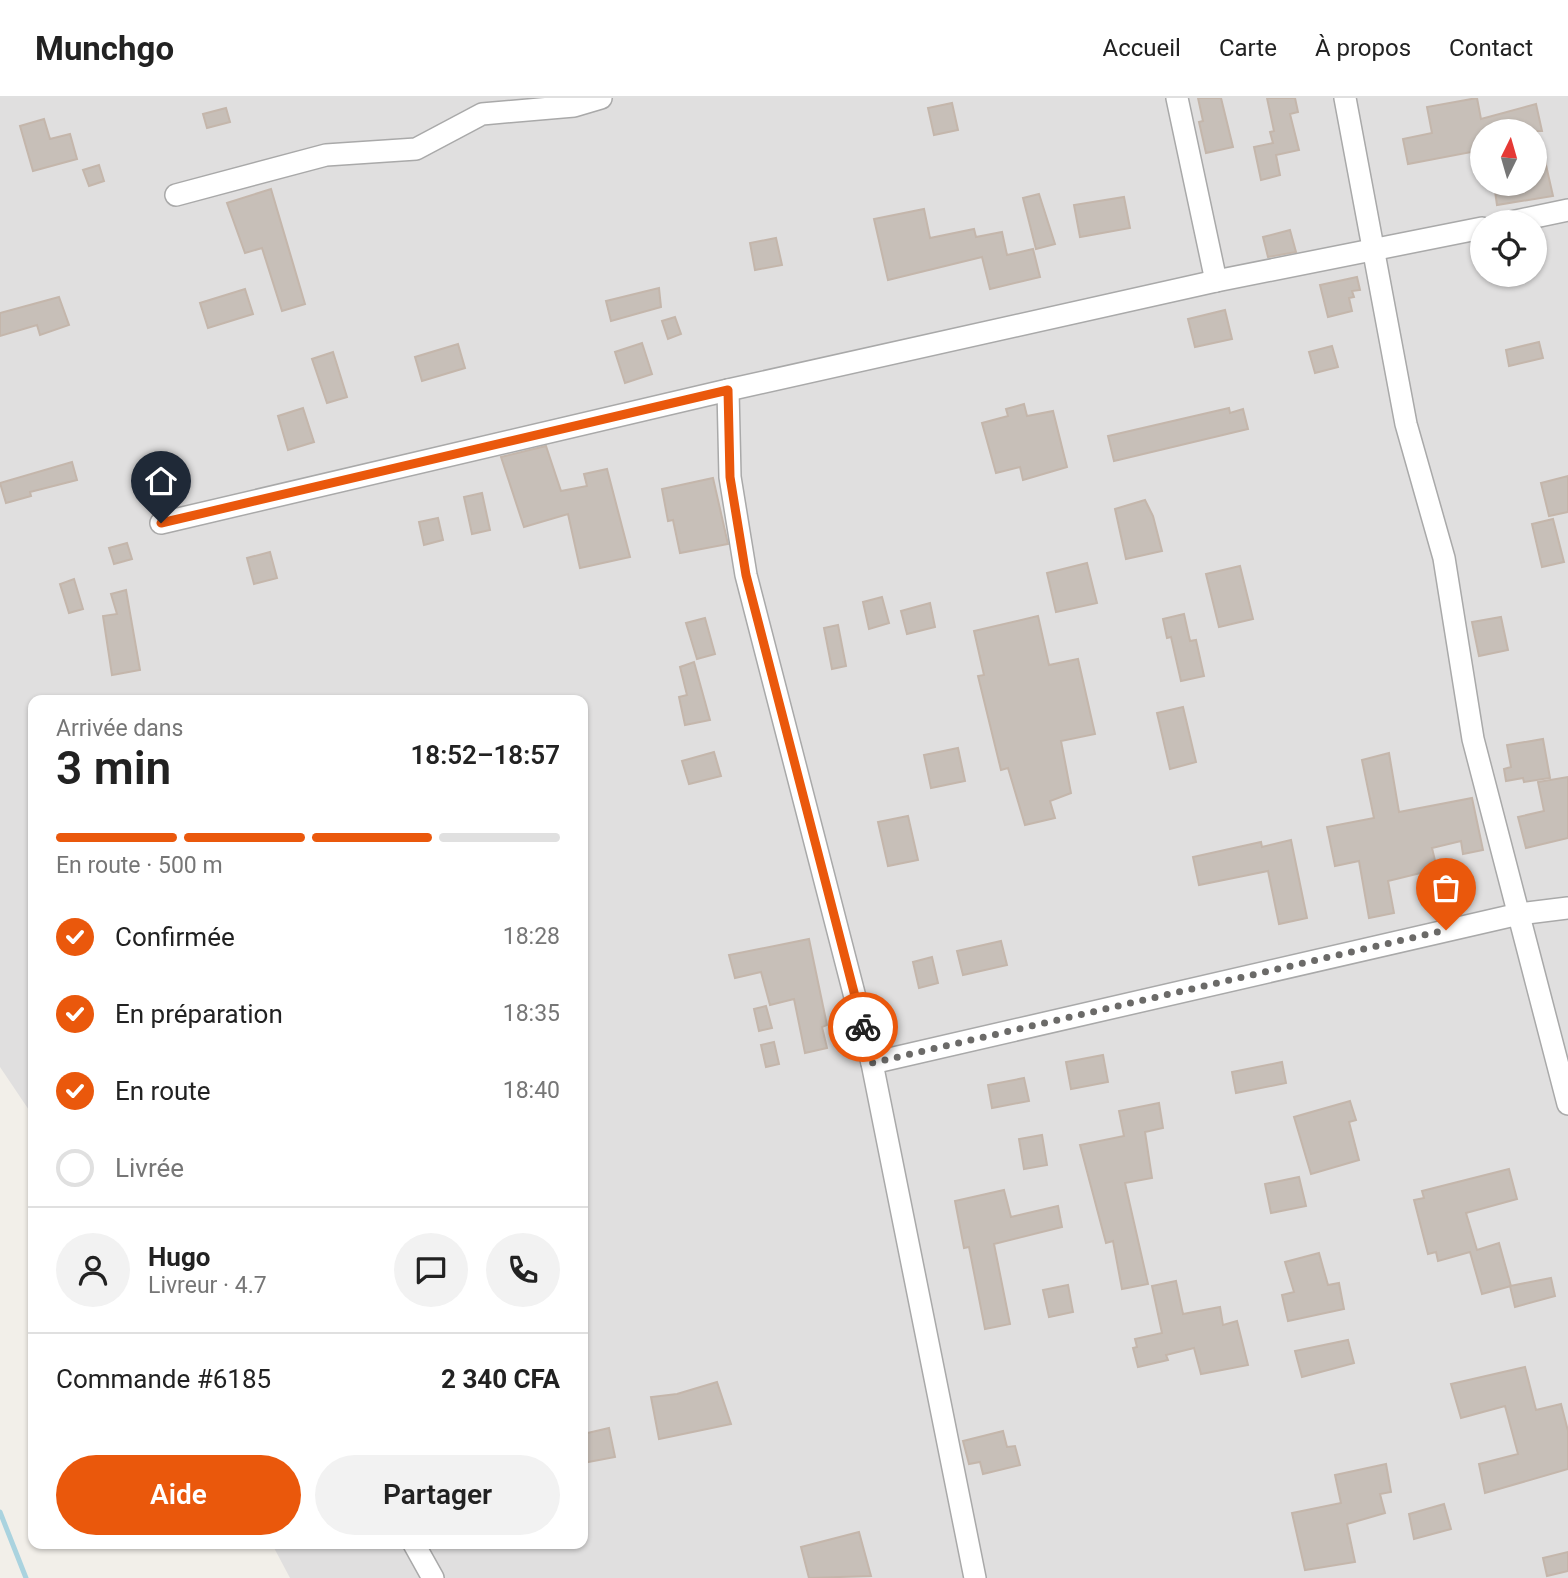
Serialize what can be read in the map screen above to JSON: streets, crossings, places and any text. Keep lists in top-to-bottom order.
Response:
{
  "north": "top",
  "page": {
    "header": "Munchgo",
    "nav": [
      "Accueil",
      "Carte",
      "À propos",
      "Contact"
    ],
    "heading": ["3 min", "Arrivée dans", "18:52–18:57"],
    "panel": [
      "Hugo",
      "Livreur · 4.7",
      "Commande #6185",
      "2 340 CFA"
    ],
    "bar": "En route · 500 m",
    "list": [
      ["Confirmée", "18:28"],
      ["En préparation", "18:35"],
      ["En route", "18:40"],
      "Livrée"
    ],
    "buttons": ["Aide", "Partager"]
  }
}
